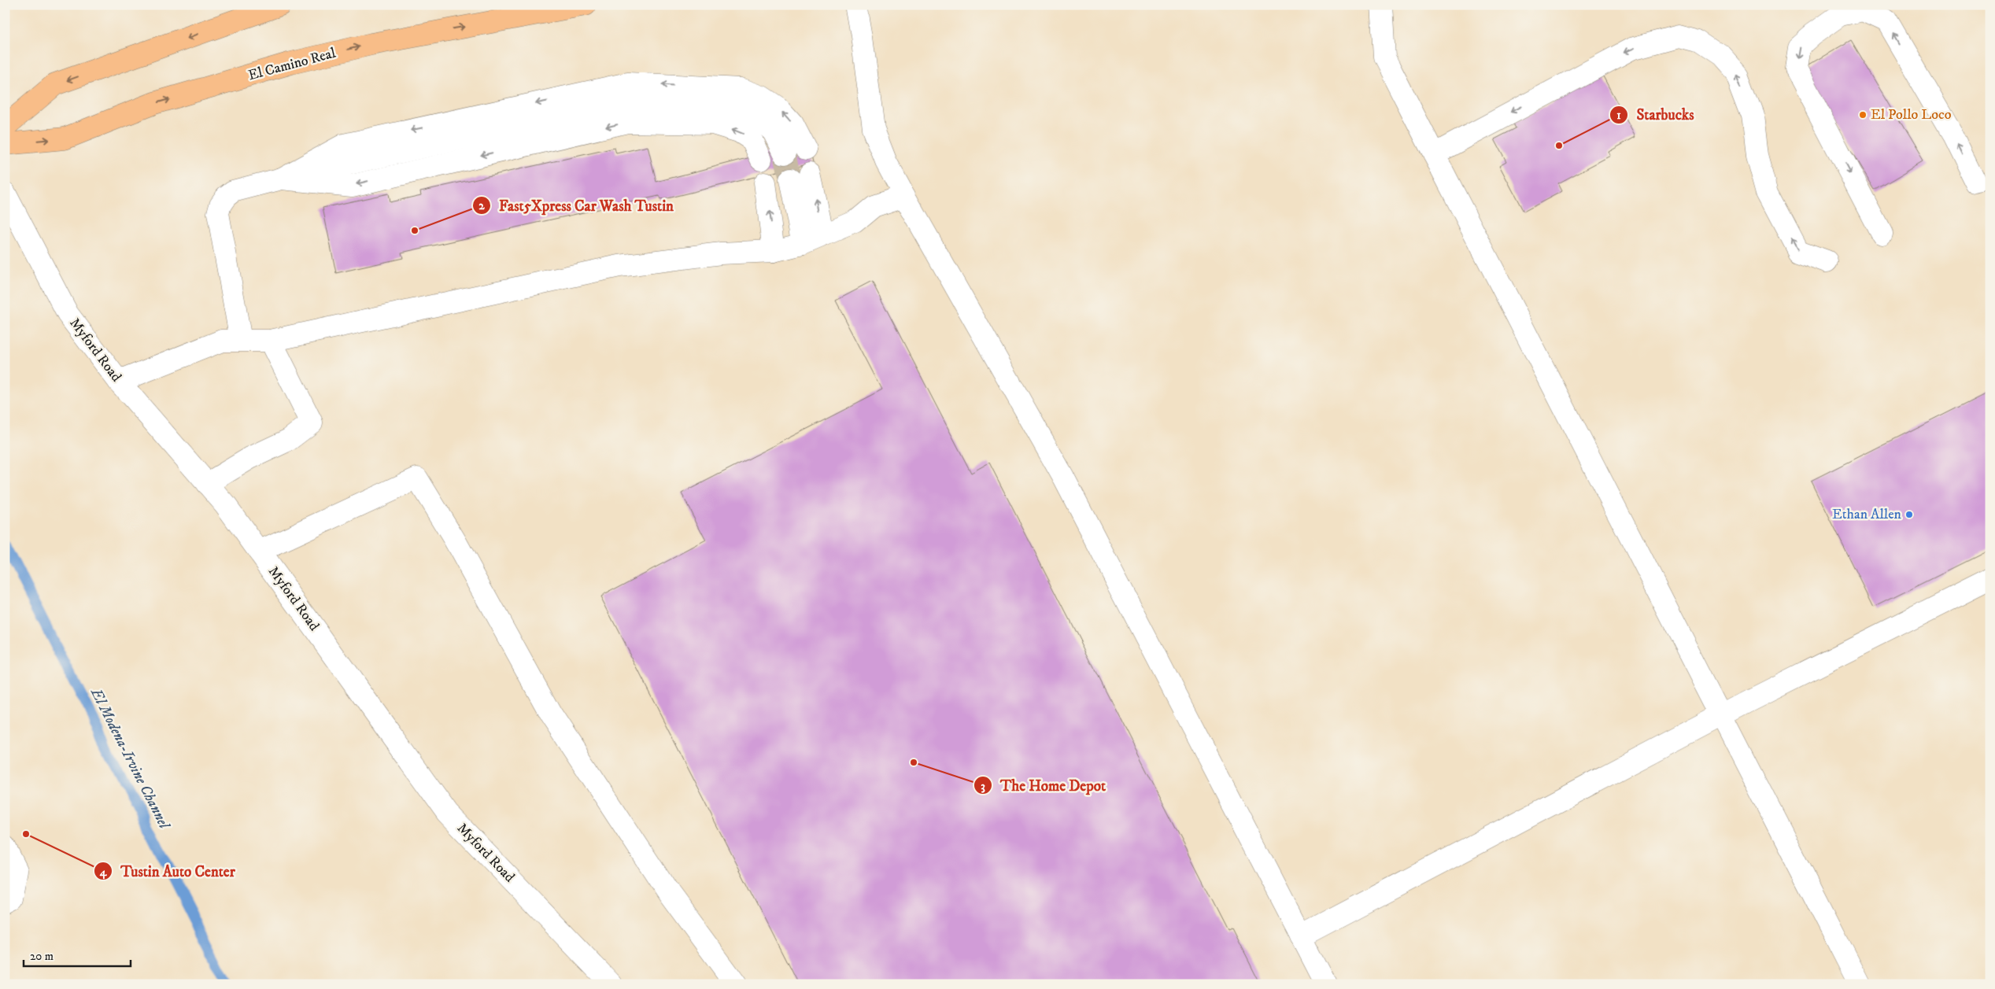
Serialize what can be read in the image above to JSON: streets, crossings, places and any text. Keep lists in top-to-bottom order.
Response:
{
  "streets": {
    "main road": ["El Camino Real"],
    "street": ["Myford Road"]
  },
  "water": ["El Modena-Irvine Channel"],
  "places": [
    "El Pollo Loco",
    "Starbucks",
    "Fast5Xpress Car Wash Tustin",
    "Ethan Allen",
    "The Home Depot",
    "Tustin Auto Center"
  ],
  "scale_bar": "20 m"
}
